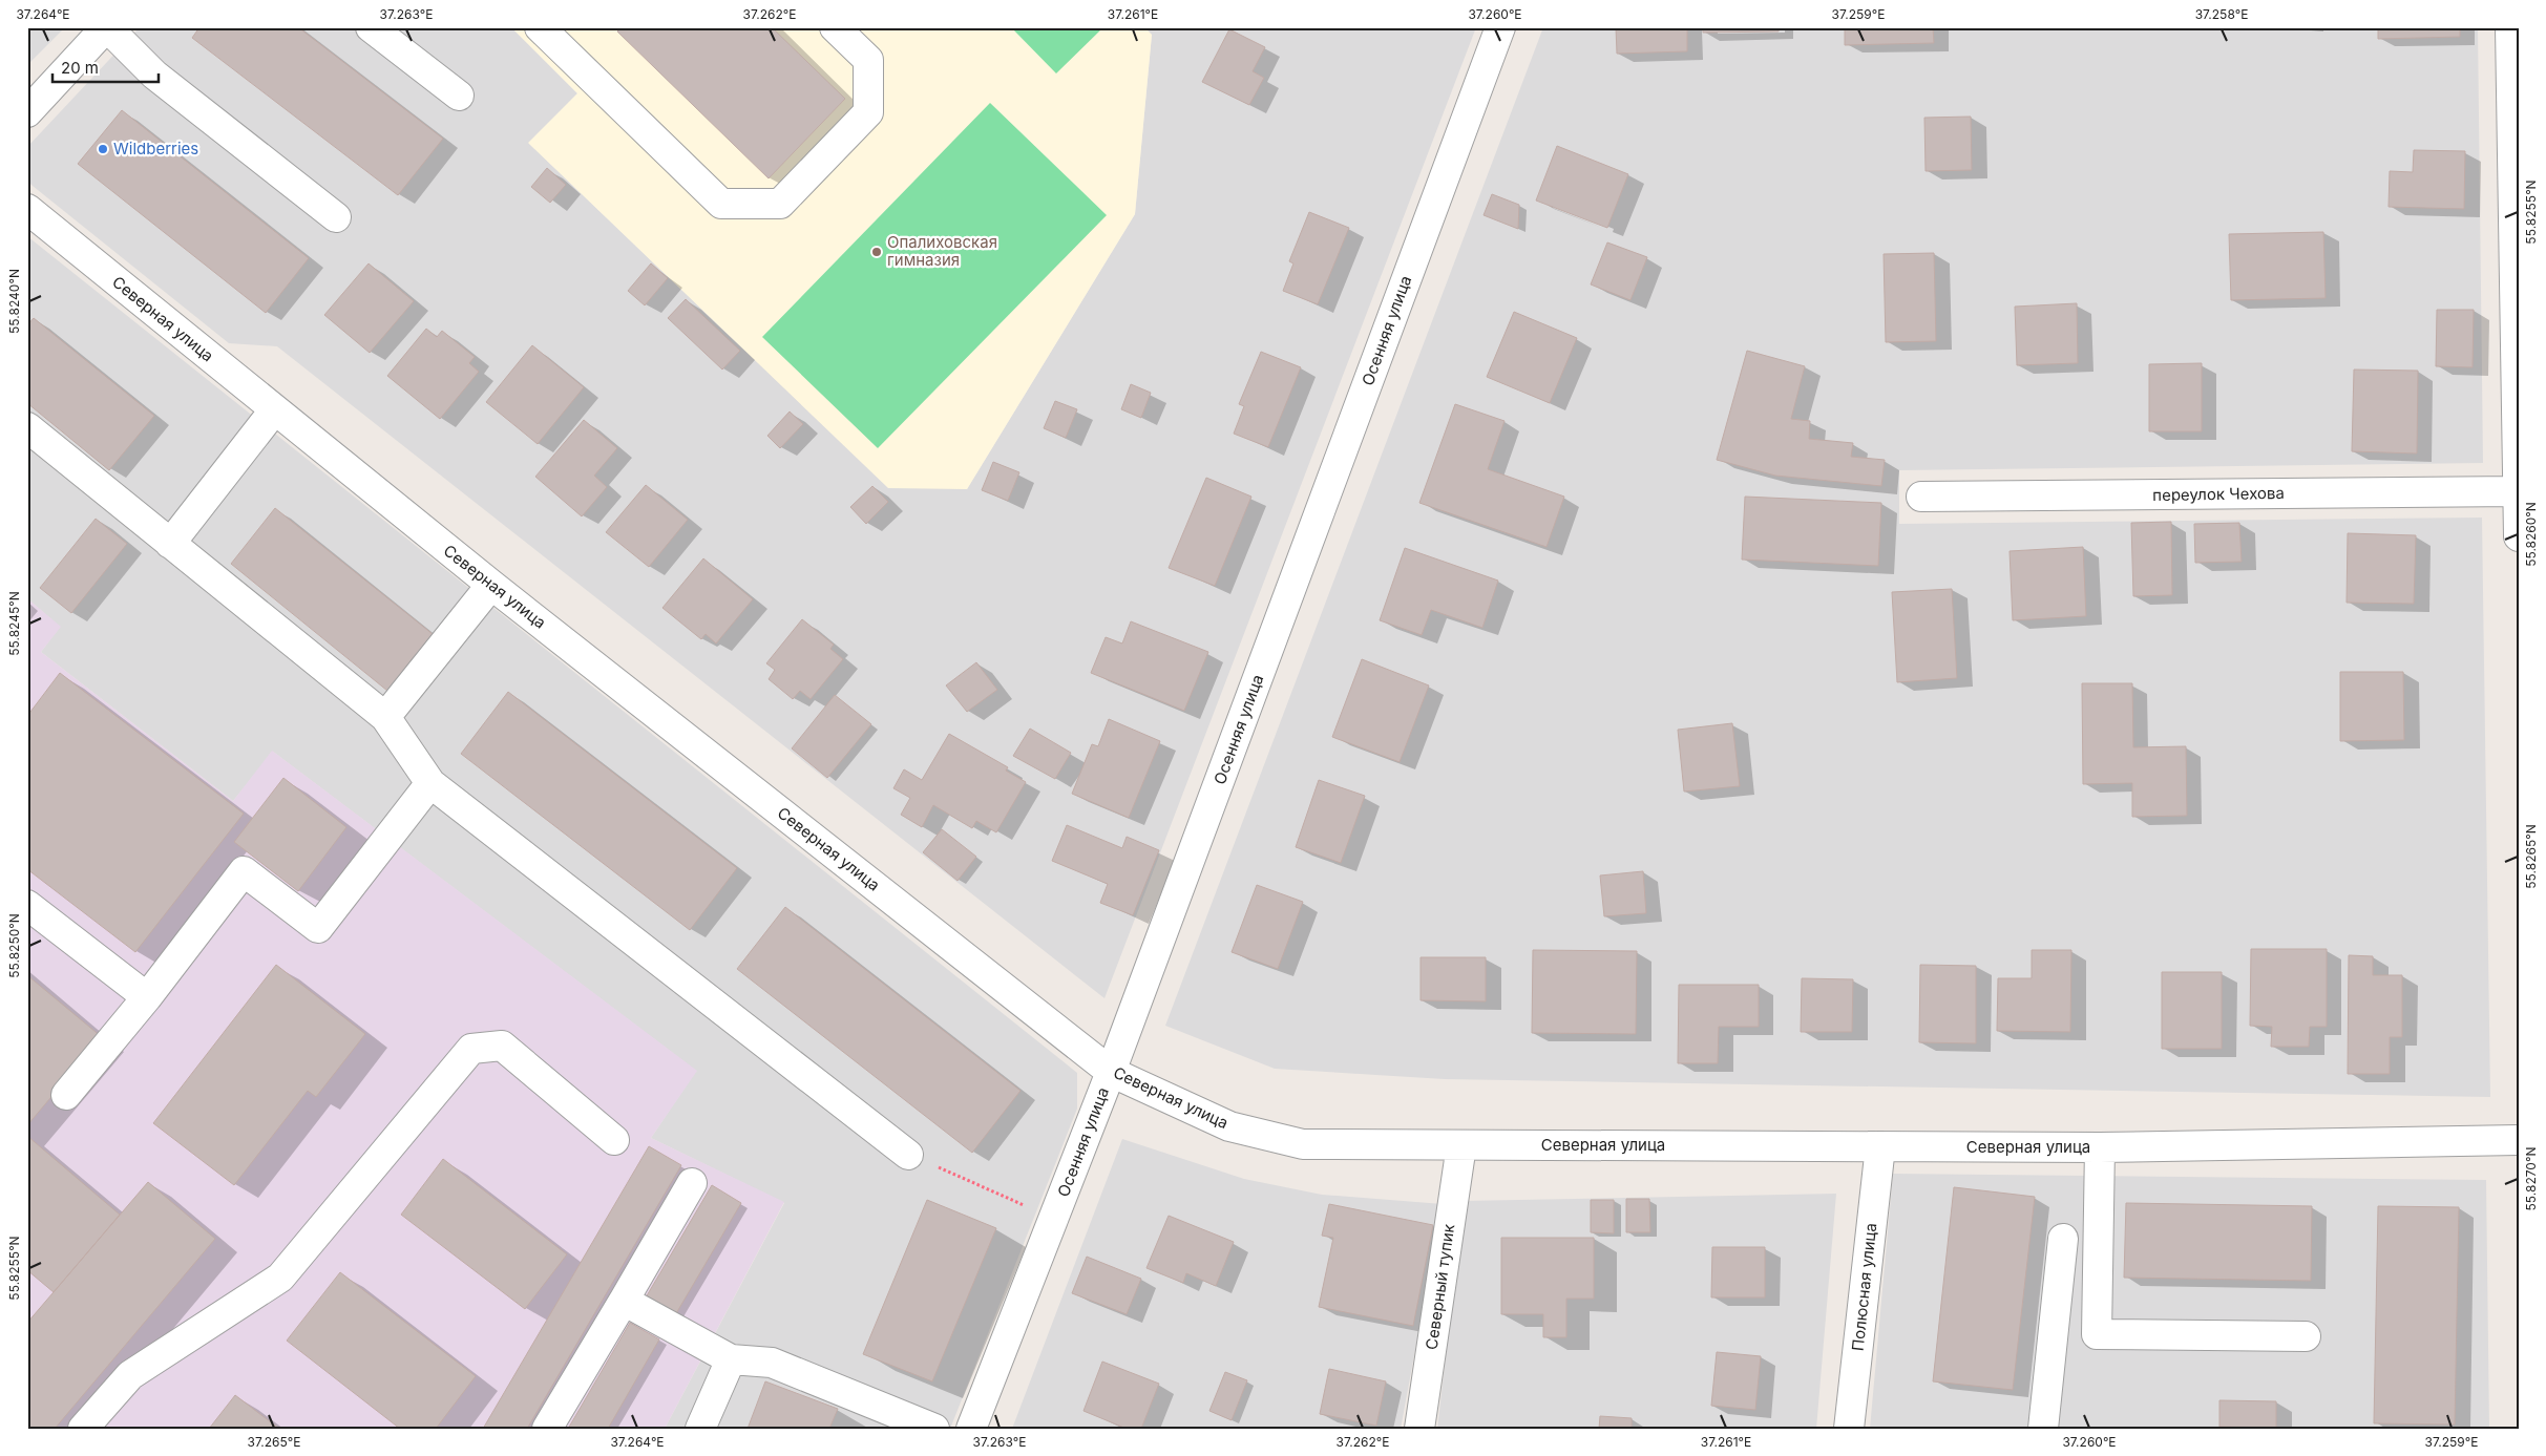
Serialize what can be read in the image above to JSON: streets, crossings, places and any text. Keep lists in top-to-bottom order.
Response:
{
  "streets": {
    "street": [
      "Северная улица",
      "Осенняя улица",
      "переулок Чехова",
      "Северный тупик",
      "Полюсная улица"
    ]
  },
  "crossings": [
    ["Северная улица", "Осенняя улица"],
    ["Северная улица", "Северный тупик"],
    ["Северная улица", "Полюсная улица"]
  ],
  "places": ["Wildberries", "Опалиховская гимназия"],
  "scale_bar": "20 m",
  "coordinates": [
    "37.264°E",
    "37.263°E",
    "37.262°E",
    "37.261°E",
    "37.260°E",
    "37.259°E",
    "37.258°E",
    "55.8255°N",
    "55.8240°N",
    "55.8260°N",
    "55.8245°N",
    "55.8265°N",
    "55.8250°N",
    "55.8270°N",
    "37.265°E"
  ]
}
